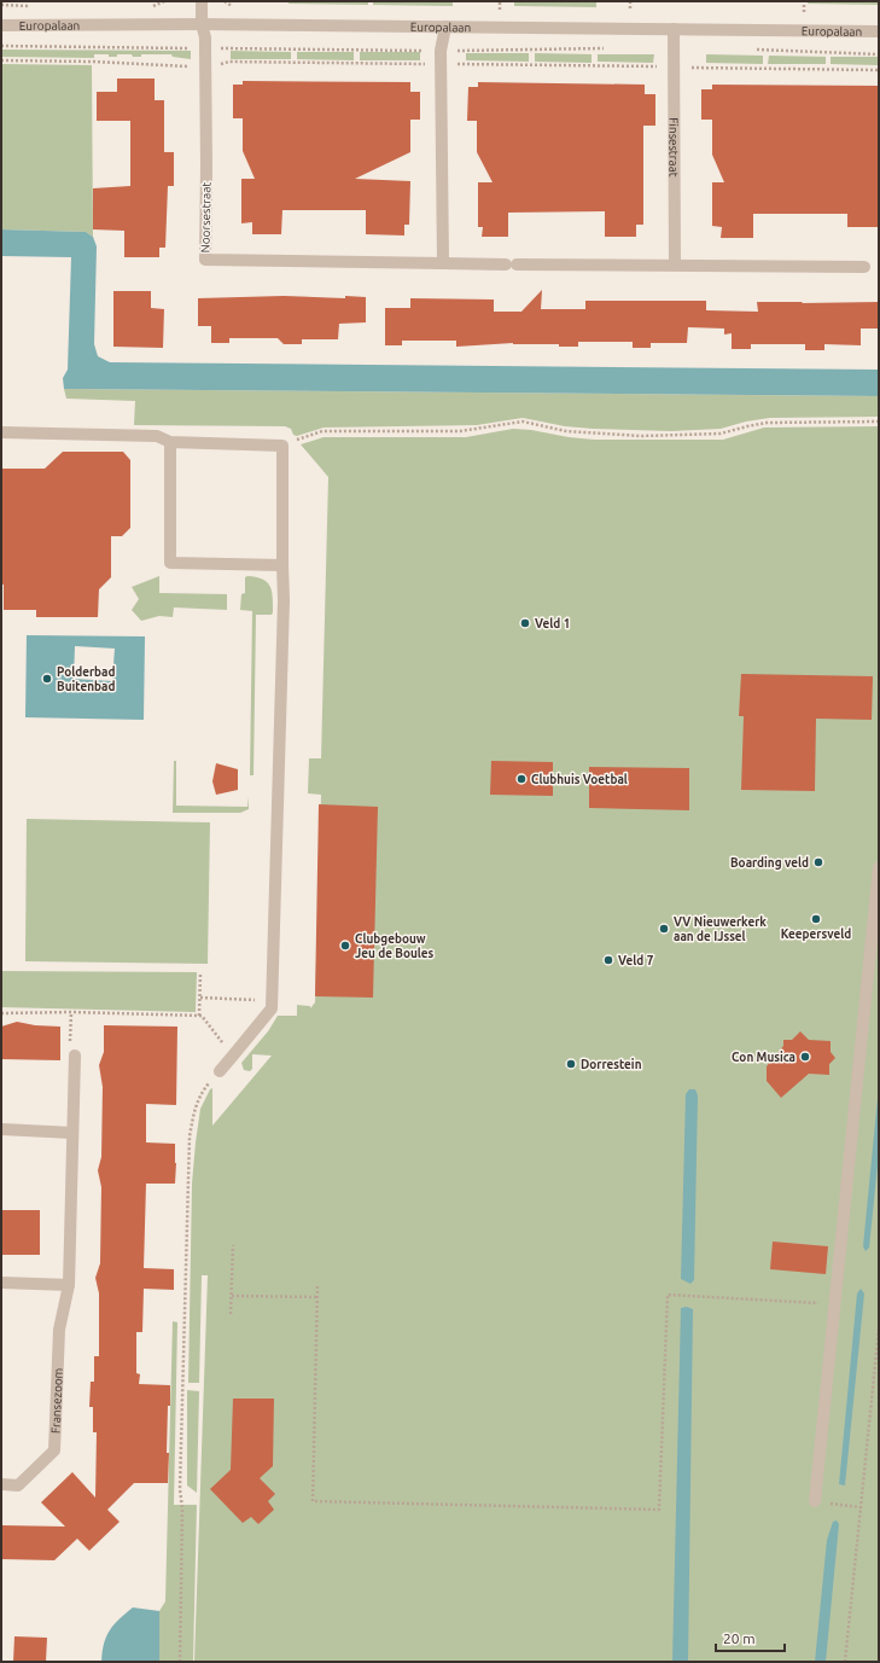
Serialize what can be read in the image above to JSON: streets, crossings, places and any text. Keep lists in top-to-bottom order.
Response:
{
  "streets": {
    "street": [
      "Europalaan",
      "Finsestraat",
      "Noorsestraat",
      "Fransezoom"
    ]
  },
  "crossings": [
    ["Europalaan", "Finsestraat"],
    ["Europalaan", "Noorsestraat"],
    ["Finsestraat", "Noorsestraat"]
  ],
  "places": [
    "Veld 1",
    "Polderbad Buitenbad",
    "Clubhuis Voetbal",
    "Boarding veld",
    "Keepersveld",
    "VV Nieuwerkerk aan de IJssel",
    "Clubgebouw Jeu de Boules",
    "Veld 7",
    "Con Musica",
    "Dorrestein"
  ],
  "scale_bar": "20 m"
}
